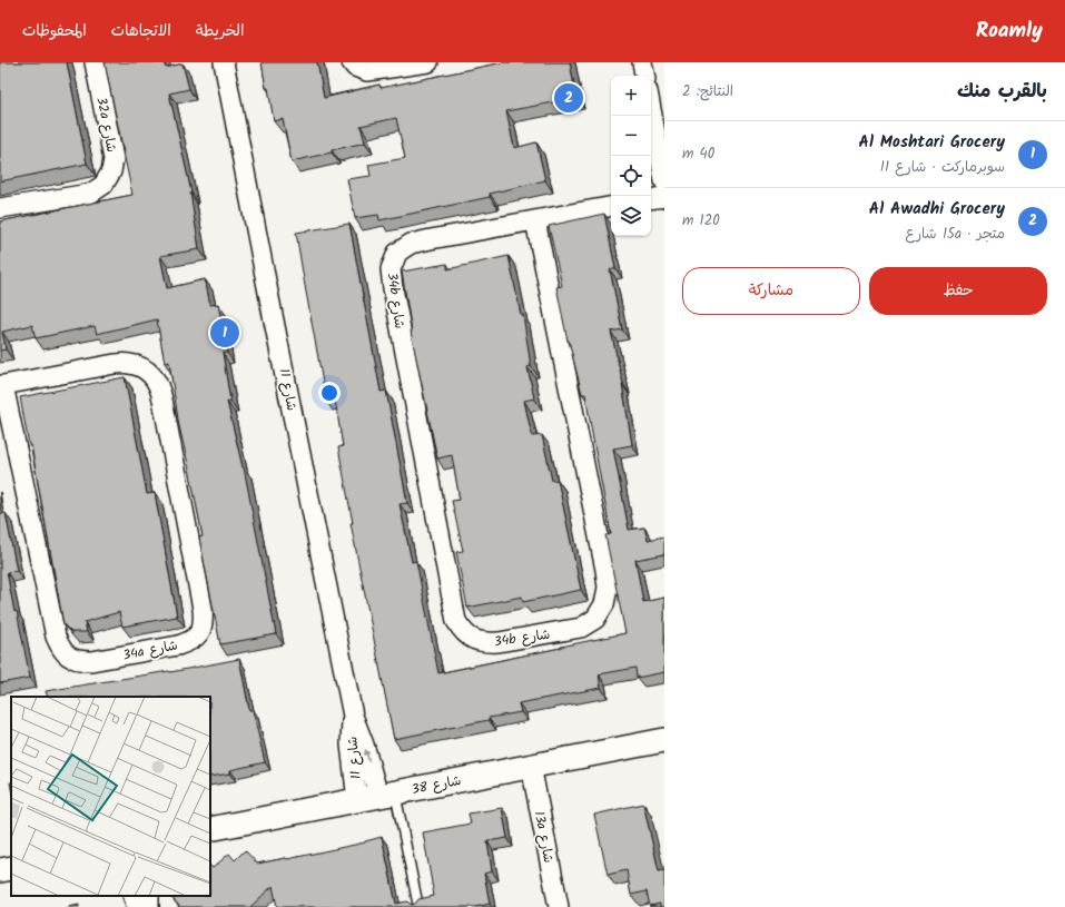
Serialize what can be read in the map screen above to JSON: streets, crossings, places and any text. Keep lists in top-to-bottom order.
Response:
{
  "streets": {
    "street": [
      "32a شارع",
      "34b شارع",
      "شارع 11",
      "34a شارع",
      "شارع 38",
      "13a شارع"
    ]
  },
  "crossings": [
    ["شارع 11", "شارع 38"],
    ["شارع 38", "13a شارع"]
  ],
  "page": {
    "header": "Roamly",
    "nav": ["الخريطة", "الاتجاهات", "المحفوظات"],
    "heading": ["بالقرب منك", "النتائج: 2"],
    "map_buttons": ["+", "−"],
    "pins": ["2", "1"],
    "list": [
      {
        "mark": "1",
        "name": "Al Moshtari Grocery",
        "note": "سوبرماركت · شارع 11",
        "value": "40 m"
      },
      {
        "mark": "2",
        "name": "Al Awadhi Grocery",
        "note": "متجر · 15a شارع",
        "value": "120 m"
      }
    ],
    "buttons": ["حفظ", "مشاركة"]
  }
}
